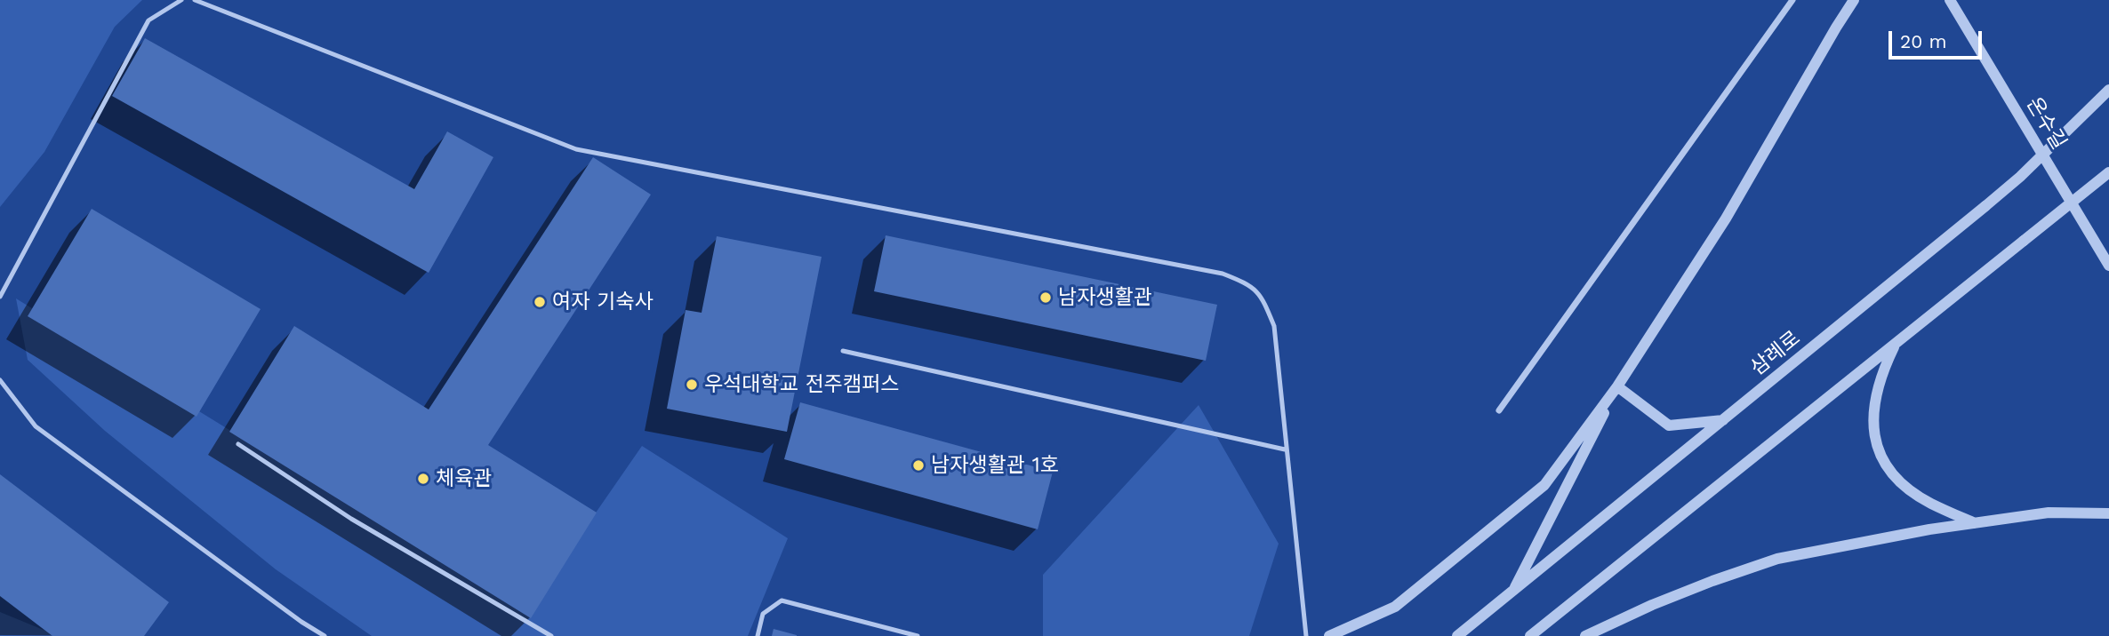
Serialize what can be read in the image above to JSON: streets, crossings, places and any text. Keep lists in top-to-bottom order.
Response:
{
  "streets": {
    "street": ["온수길", "삼례로"]
  },
  "places": [
    "남자생활관",
    "여자 기숙사",
    "우석대학교 전주캠퍼스",
    "남자생활관 1호",
    "체육관"
  ],
  "scale_bar": "20 m"
}
